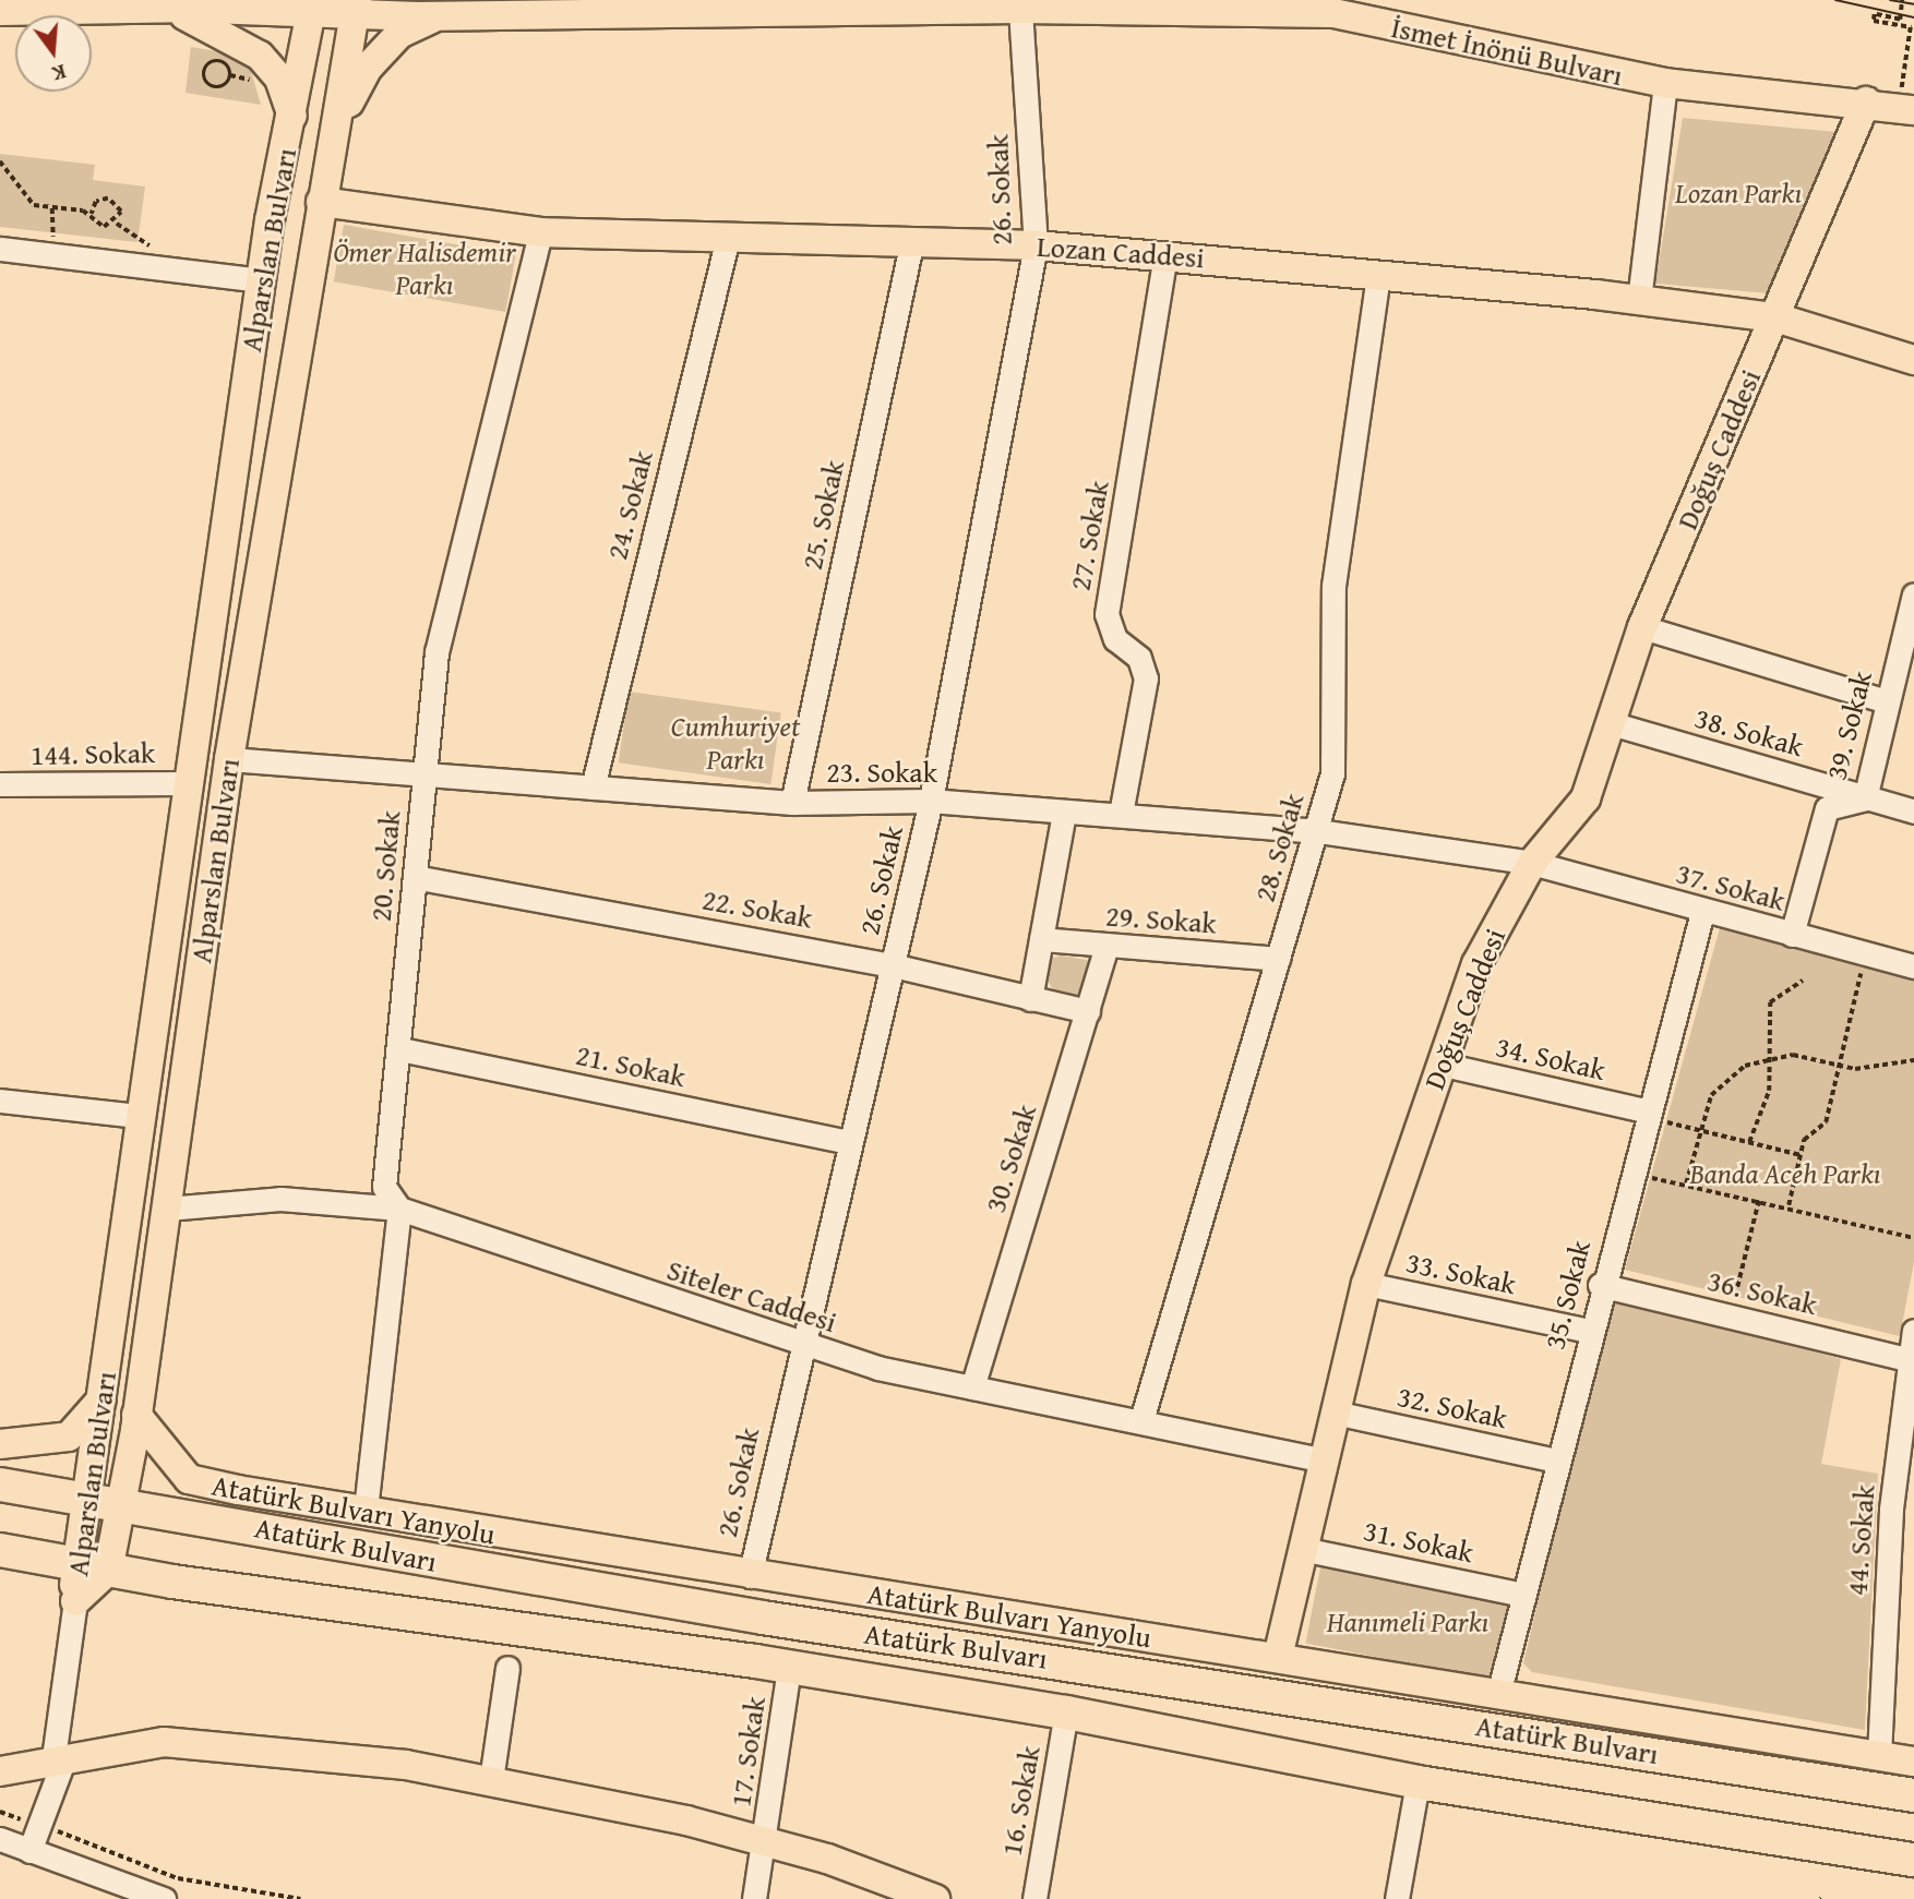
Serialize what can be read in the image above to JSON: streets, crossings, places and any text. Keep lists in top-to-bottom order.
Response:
{
  "streets": {
    "highway": ["Atatürk Bulvarı"],
    "main road": [
      "İsmet İnönü Bulvarı",
      "Alparslan Bulvarı",
      "Lozan Caddesi",
      "Doğuş Caddesi",
      "Atatürk Bulvarı Yanyolu"
    ],
    "street": [
      "26. Sokak",
      "24. Sokak",
      "25. Sokak",
      "27. Sokak",
      "39. Sokak",
      "38. Sokak",
      "144. Sokak",
      "23. Sokak",
      "28. Sokak",
      "20. Sokak",
      "37. Sokak",
      "22. Sokak",
      "29. Sokak",
      "34. Sokak",
      "21. Sokak",
      "30. Sokak",
      "33. Sokak",
      "36. Sokak",
      "35. Sokak",
      "Siteler Caddesi",
      "32. Sokak",
      "44. Sokak",
      "31. Sokak",
      "17. Sokak",
      "16. Sokak"
    ]
  },
  "crossings": [
    ["İsmet İnönü Bulvarı", "26. Sokak"],
    ["İsmet İnönü Bulvarı", "Alparslan Bulvarı"],
    ["İsmet İnönü Bulvarı", "Doğuş Caddesi"],
    ["26. Sokak", "Lozan Caddesi"],
    ["26. Sokak", "23. Sokak"],
    ["26. Sokak", "22. Sokak"],
    ["26. Sokak", "21. Sokak"],
    ["26. Sokak", "Siteler Caddesi"],
    ["26. Sokak", "Atatürk Bulvarı Yanyolu"],
    ["Alparslan Bulvarı", "Lozan Caddesi"],
    ["Alparslan Bulvarı", "144. Sokak"],
    ["Alparslan Bulvarı", "23. Sokak"],
    ["Alparslan Bulvarı", "Siteler Caddesi"],
    ["Alparslan Bulvarı", "Atatürk Bulvarı Yanyolu"],
    ["Alparslan Bulvarı", "Atatürk Bulvarı"],
    ["Lozan Caddesi", "Doğuş Caddesi"],
    ["Lozan Caddesi", "24. Sokak"],
    ["Lozan Caddesi", "25. Sokak"],
    ["Lozan Caddesi", "27. Sokak"],
    ["Lozan Caddesi", "28. Sokak"],
    ["Lozan Caddesi", "20. Sokak"],
    ["Doğuş Caddesi", "38. Sokak"],
    ["Doğuş Caddesi", "23. Sokak"],
    ["Doğuş Caddesi", "37. Sokak"],
    ["Doğuş Caddesi", "34. Sokak"],
    ["Doğuş Caddesi", "33. Sokak"],
    ["Doğuş Caddesi", "Siteler Caddesi"],
    ["Doğuş Caddesi", "32. Sokak"],
    ["Doğuş Caddesi", "Atatürk Bulvarı Yanyolu"],
    ["Doğuş Caddesi", "31. Sokak"],
    ["24. Sokak", "23. Sokak"],
    ["25. Sokak", "23. Sokak"],
    ["27. Sokak", "23. Sokak"],
    ["39. Sokak", "38. Sokak"],
    ["39. Sokak", "37. Sokak"],
    ["23. Sokak", "28. Sokak"],
    ["23. Sokak", "20. Sokak"],
    ["23. Sokak", "37. Sokak"],
    ["28. Sokak", "29. Sokak"],
    ["28. Sokak", "Siteler Caddesi"],
    ["20. Sokak", "22. Sokak"],
    ["20. Sokak", "21. Sokak"],
    ["20. Sokak", "Siteler Caddesi"],
    ["20. Sokak", "Atatürk Bulvarı Yanyolu"],
    ["37. Sokak", "35. Sokak"],
    ["22. Sokak", "30. Sokak"],
    ["29. Sokak", "30. Sokak"],
    ["34. Sokak", "35. Sokak"],
    ["30. Sokak", "Siteler Caddesi"],
    ["33. Sokak", "35. Sokak"],
    ["36. Sokak", "35. Sokak"],
    ["36. Sokak", "44. Sokak"],
    ["35. Sokak", "32. Sokak"],
    ["35. Sokak", "Atatürk Bulvarı Yanyolu"],
    ["35. Sokak", "31. Sokak"],
    ["Atatürk Bulvarı Yanyolu", "44. Sokak"],
    ["Atatürk Bulvarı", "17. Sokak"],
    ["Atatürk Bulvarı", "16. Sokak"]
  ],
  "parks": [
    "Lozan Parkı",
    "Ömer Halisdemir Parkı",
    "Cumhuriyet Parkı",
    "Banda Aceh Parkı",
    "Hanımeli Parkı"
  ],
  "north": "bottom"
}
